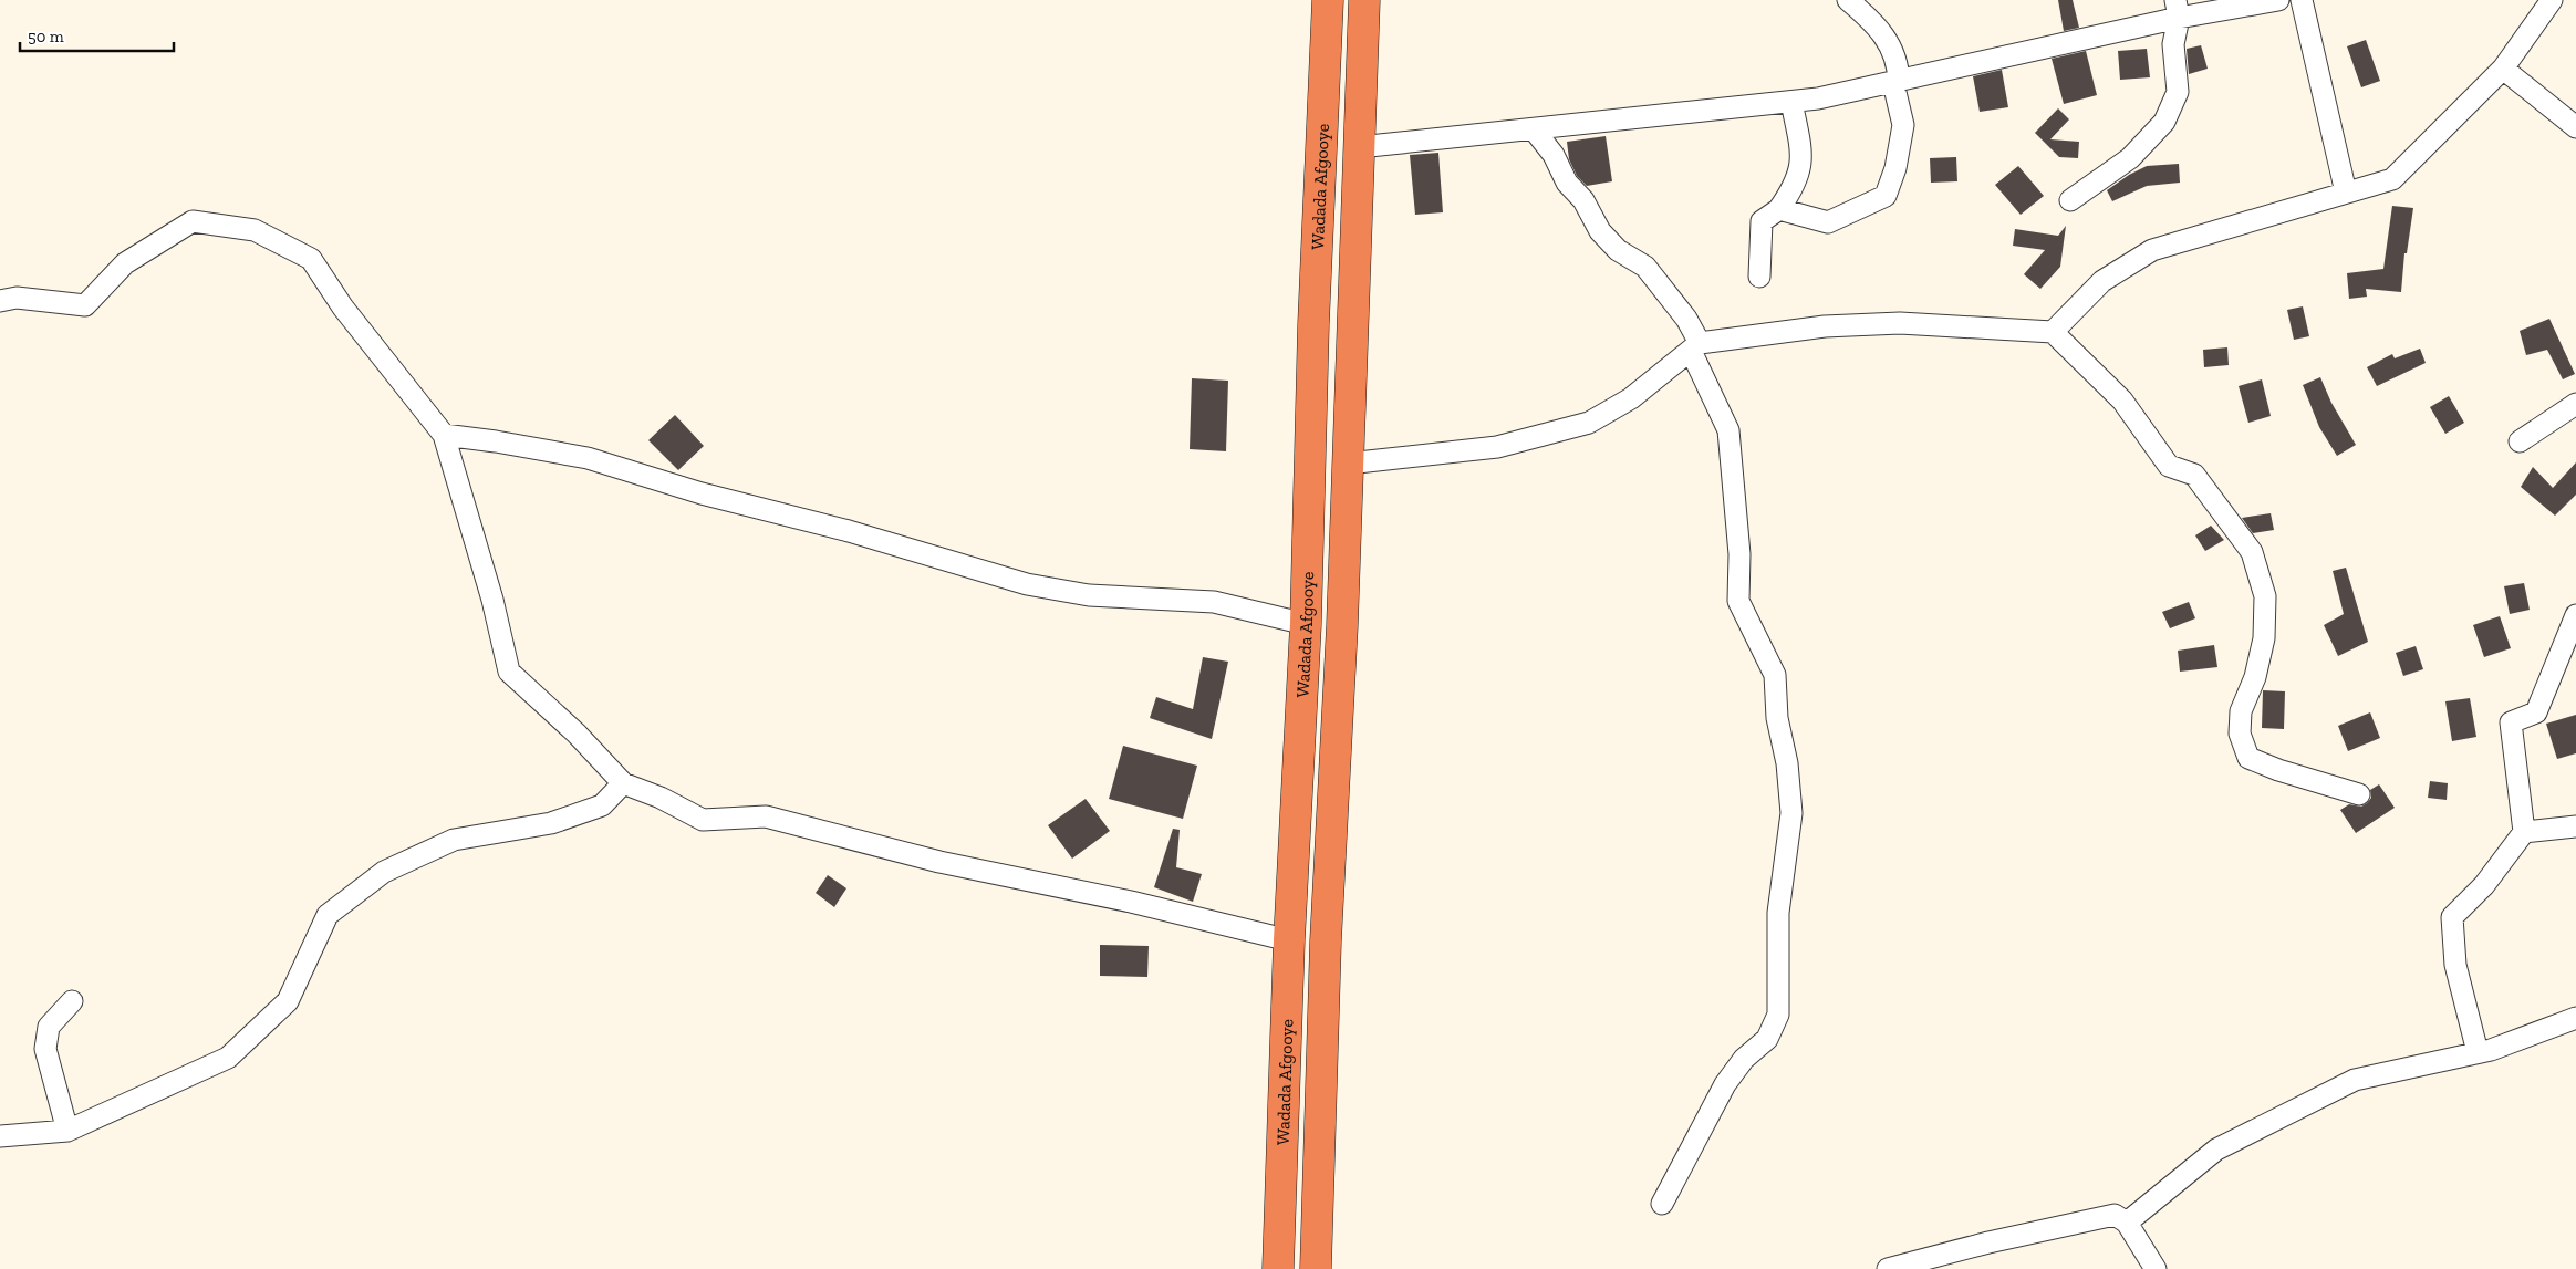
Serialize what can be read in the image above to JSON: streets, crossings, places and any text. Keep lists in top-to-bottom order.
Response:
{
  "streets": {
    "highway": ["Wadada Afgooye"]
  },
  "scale_bar": "50 m"
}
